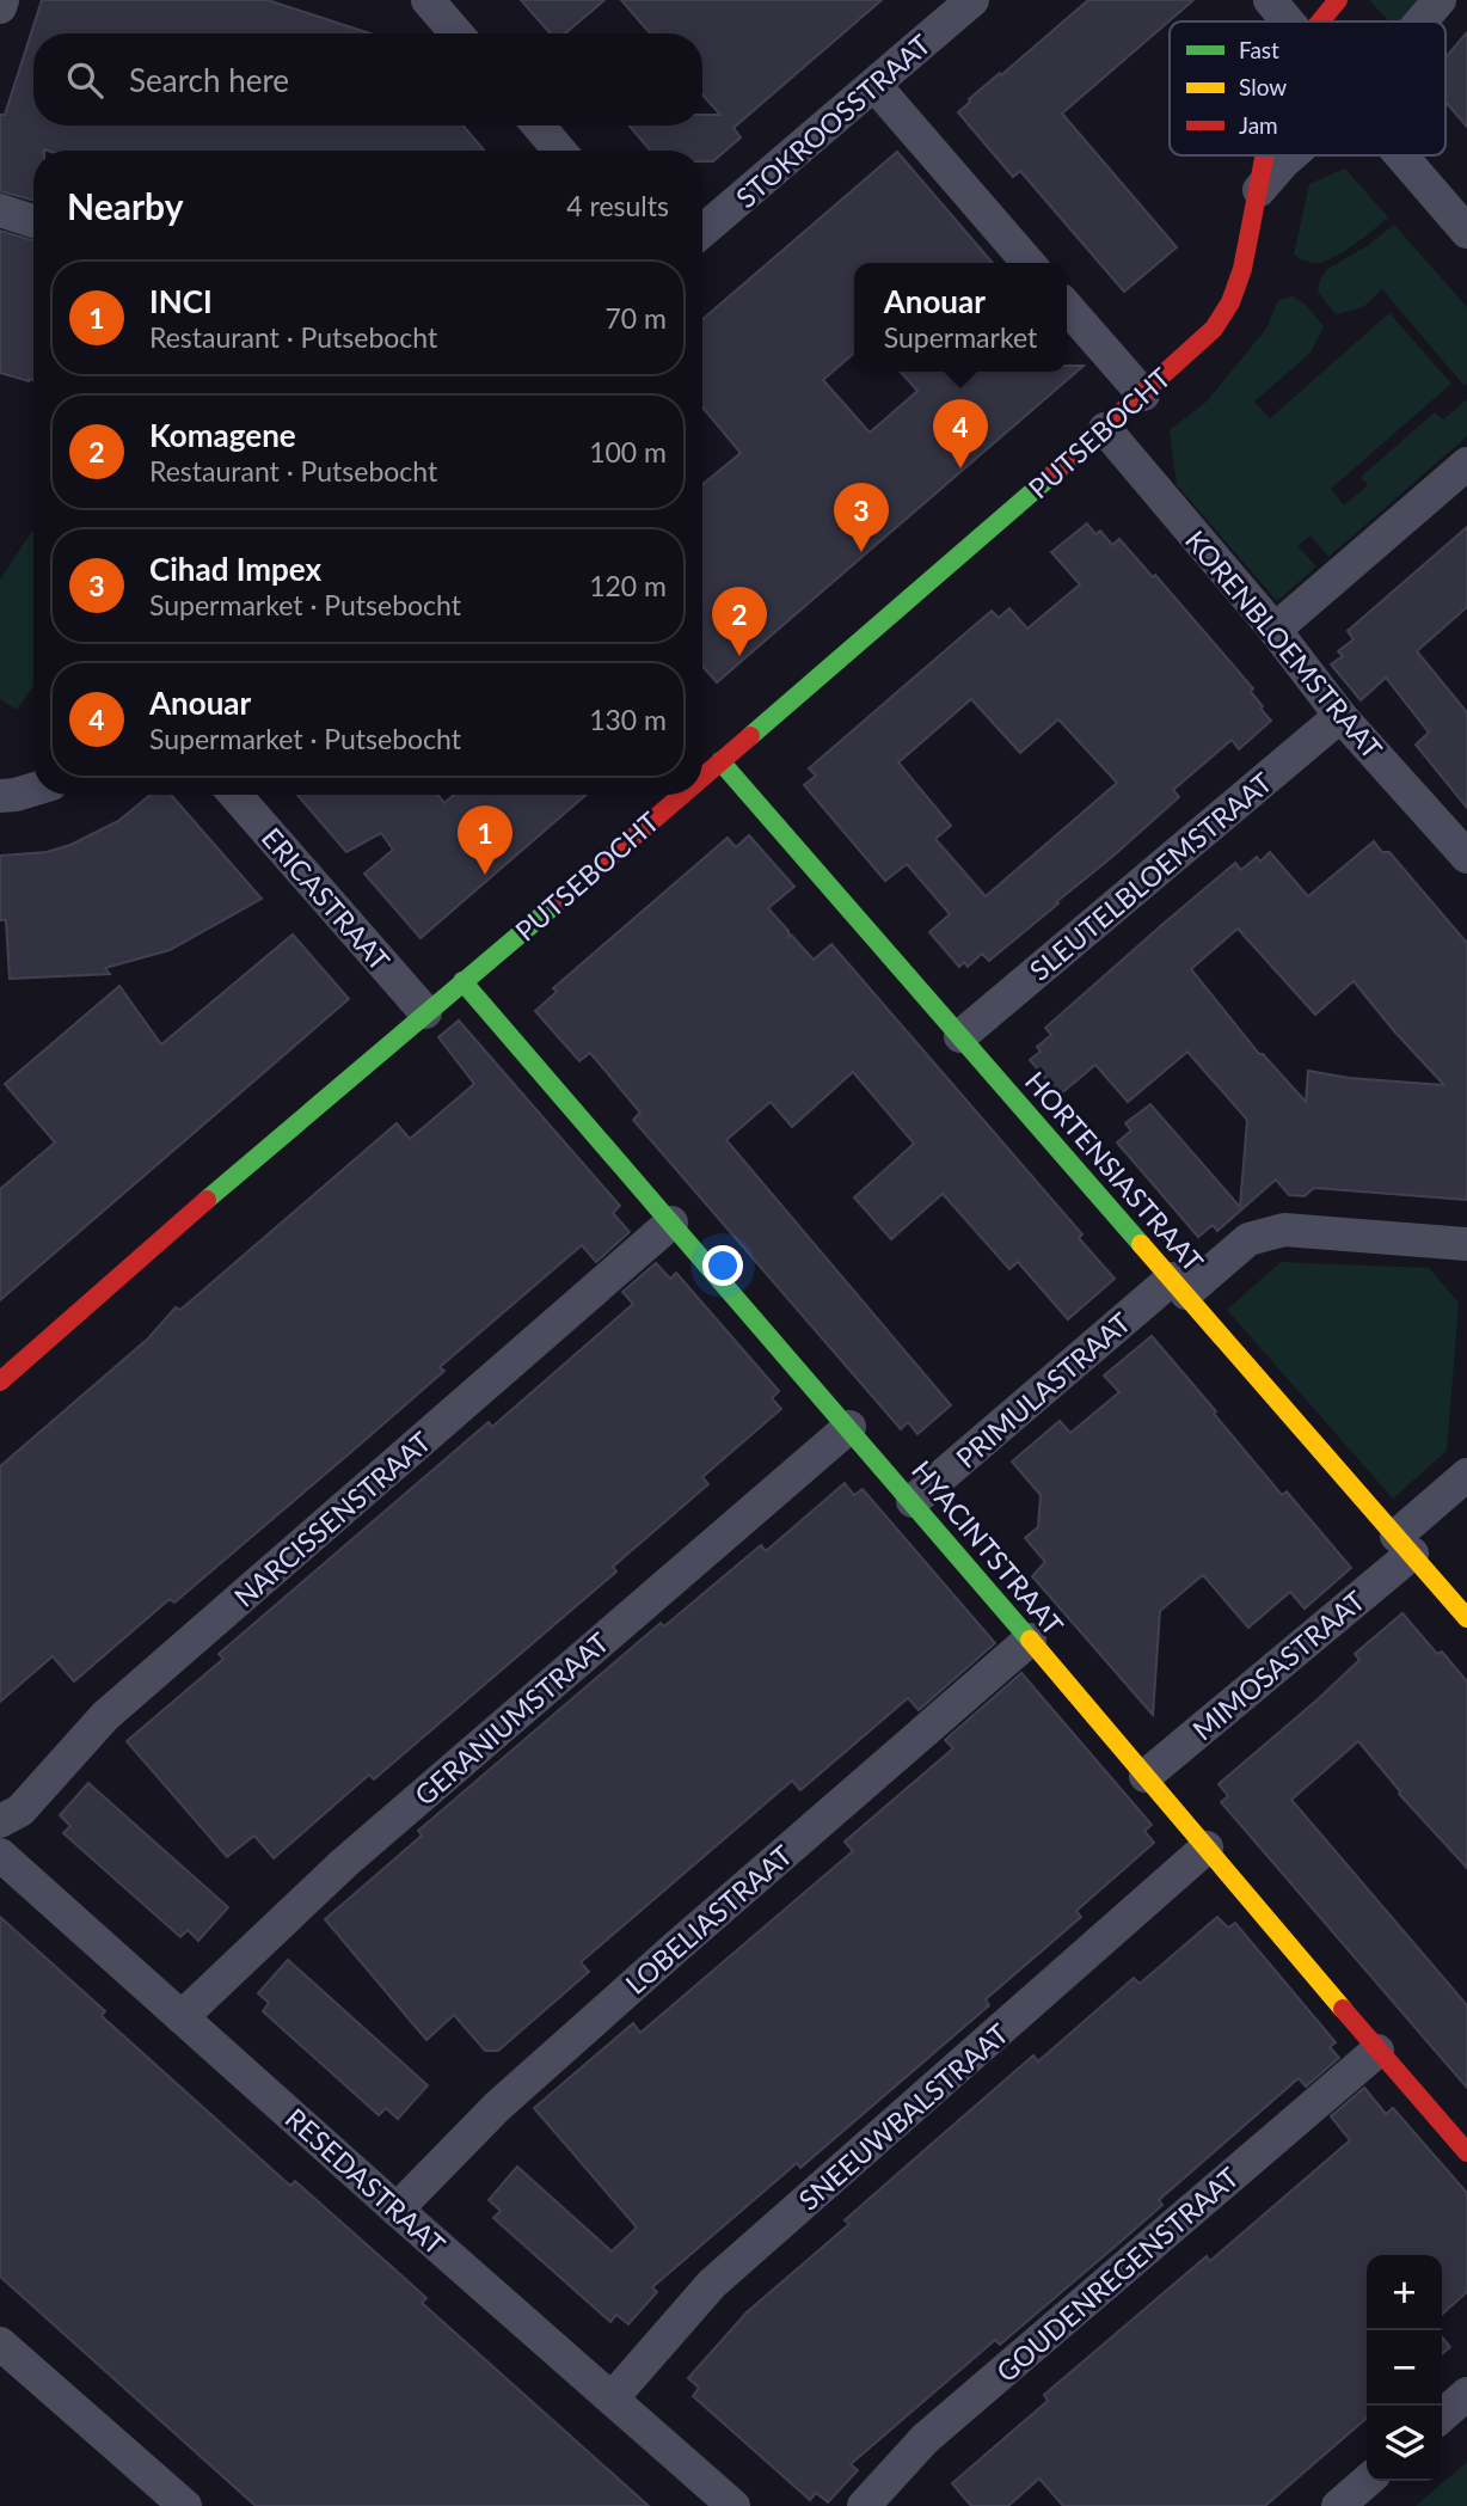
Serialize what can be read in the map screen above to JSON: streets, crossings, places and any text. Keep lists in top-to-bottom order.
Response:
{
  "streets": {
    "street": [
      "STOKROOSSTRAAT",
      "PUTSEBOCHT",
      "KORENBLOEMSTRAAT",
      "SLEUTELBLOEMSTRAAT",
      "ERICASTRAAT",
      "HORTENSIASTRAAT",
      "PRIMULASTRAAT",
      "NARCISSENSTRAAT",
      "HYACINTSTRAAT",
      "MIMOSASTRAAT",
      "GERANIUMSTRAAT",
      "LOBELIASTRAAT",
      "SNEEUWBALSTRAAT",
      "RESEDASTRAAT",
      "GOUDENREGENSTRAAT"
    ]
  },
  "crossings": [
    ["PUTSEBOCHT", "KORENBLOEMSTRAAT"],
    ["PUTSEBOCHT", "ERICASTRAAT"],
    ["PUTSEBOCHT", "HORTENSIASTRAAT"],
    ["PUTSEBOCHT", "HYACINTSTRAAT"],
    ["KORENBLOEMSTRAAT", "SLEUTELBLOEMSTRAAT"],
    ["SLEUTELBLOEMSTRAAT", "HORTENSIASTRAAT"],
    ["HORTENSIASTRAAT", "PRIMULASTRAAT"],
    ["HORTENSIASTRAAT", "MIMOSASTRAAT"],
    ["PRIMULASTRAAT", "HYACINTSTRAAT"],
    ["NARCISSENSTRAAT", "HYACINTSTRAAT"],
    ["HYACINTSTRAAT", "MIMOSASTRAAT"],
    ["HYACINTSTRAAT", "GERANIUMSTRAAT"],
    ["HYACINTSTRAAT", "LOBELIASTRAAT"],
    ["HYACINTSTRAAT", "SNEEUWBALSTRAAT"],
    ["HYACINTSTRAAT", "GOUDENREGENSTRAAT"],
    ["GERANIUMSTRAAT", "RESEDASTRAAT"],
    ["LOBELIASTRAAT", "RESEDASTRAAT"],
    ["SNEEUWBALSTRAAT", "RESEDASTRAAT"]
  ],
  "legend": ["Fast", "Slow", "Jam"],
  "page": {
    "search": "Search here",
    "heading": ["Nearby", "4 results"],
    "list": [
      {
        "mark": "1",
        "name": "INCI",
        "note": "Restaurant · Putsebocht",
        "value": "70 m"
      },
      {
        "mark": "2",
        "name": "Komagene",
        "note": "Restaurant · Putsebocht",
        "value": "100 m"
      },
      {
        "mark": "3",
        "name": "Cihad Impex",
        "note": "Supermarket · Putsebocht",
        "value": "120 m"
      },
      {
        "mark": "4",
        "name": "Anouar",
        "note": "Supermarket · Putsebocht",
        "value": "130 m"
      }
    ],
    "popup": ["Anouar", "Supermarket"],
    "pins": [
      "4",
      "3",
      "2",
      "1"
    ],
    "map_buttons": ["+", "−"]
  }
}
